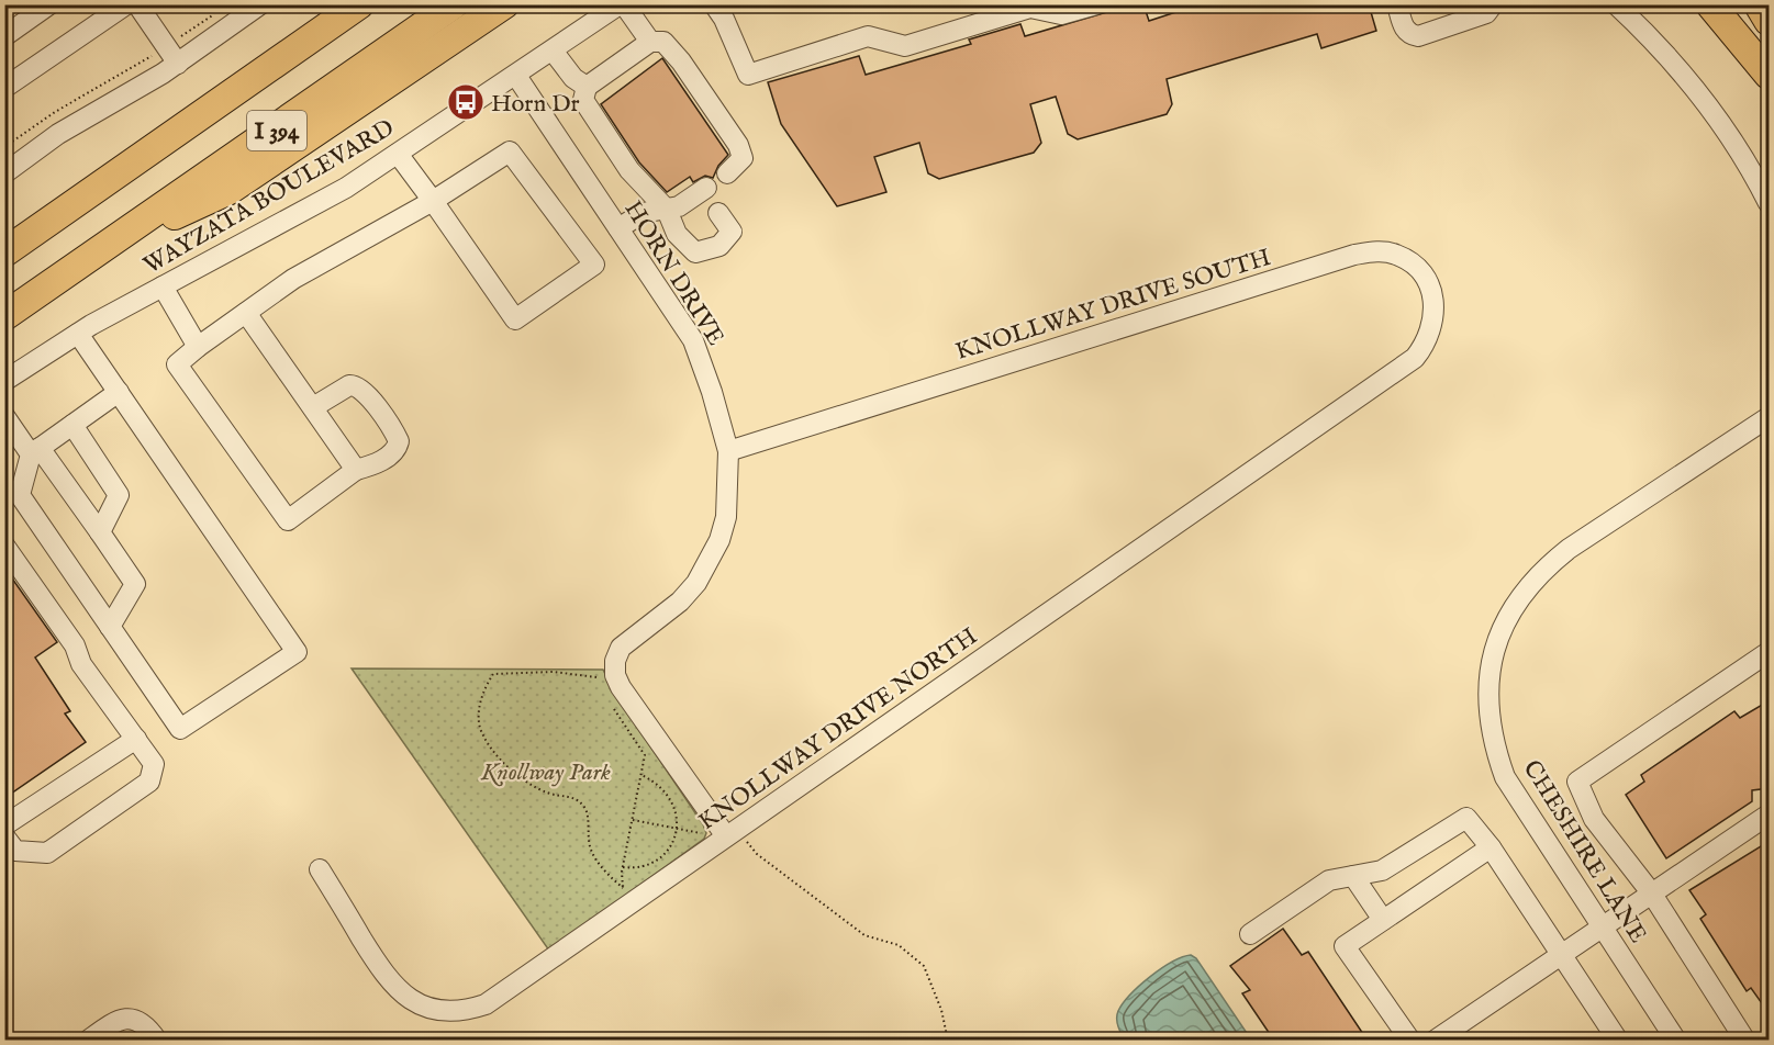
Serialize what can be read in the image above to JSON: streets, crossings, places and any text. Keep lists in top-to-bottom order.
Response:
{
  "streets": {
    "highway": ["I 394"],
    "street": [
      "WAYZATA BOULEVARD",
      "HORN DRIVE",
      "KNOLLWAY DRIVE SOUTH",
      "KNOLLWAY DRIVE NORTH",
      "CHESHIRE LANE"
    ]
  },
  "crossings": [
    ["WAYZATA BOULEVARD", "HORN DRIVE"],
    ["HORN DRIVE", "KNOLLWAY DRIVE SOUTH"],
    ["HORN DRIVE", "KNOLLWAY DRIVE NORTH"],
    ["KNOLLWAY DRIVE SOUTH", "KNOLLWAY DRIVE NORTH"]
  ],
  "parks": ["Knollway Park"],
  "places": {
    "bus stop": ["Horn Dr"]
  }
}
